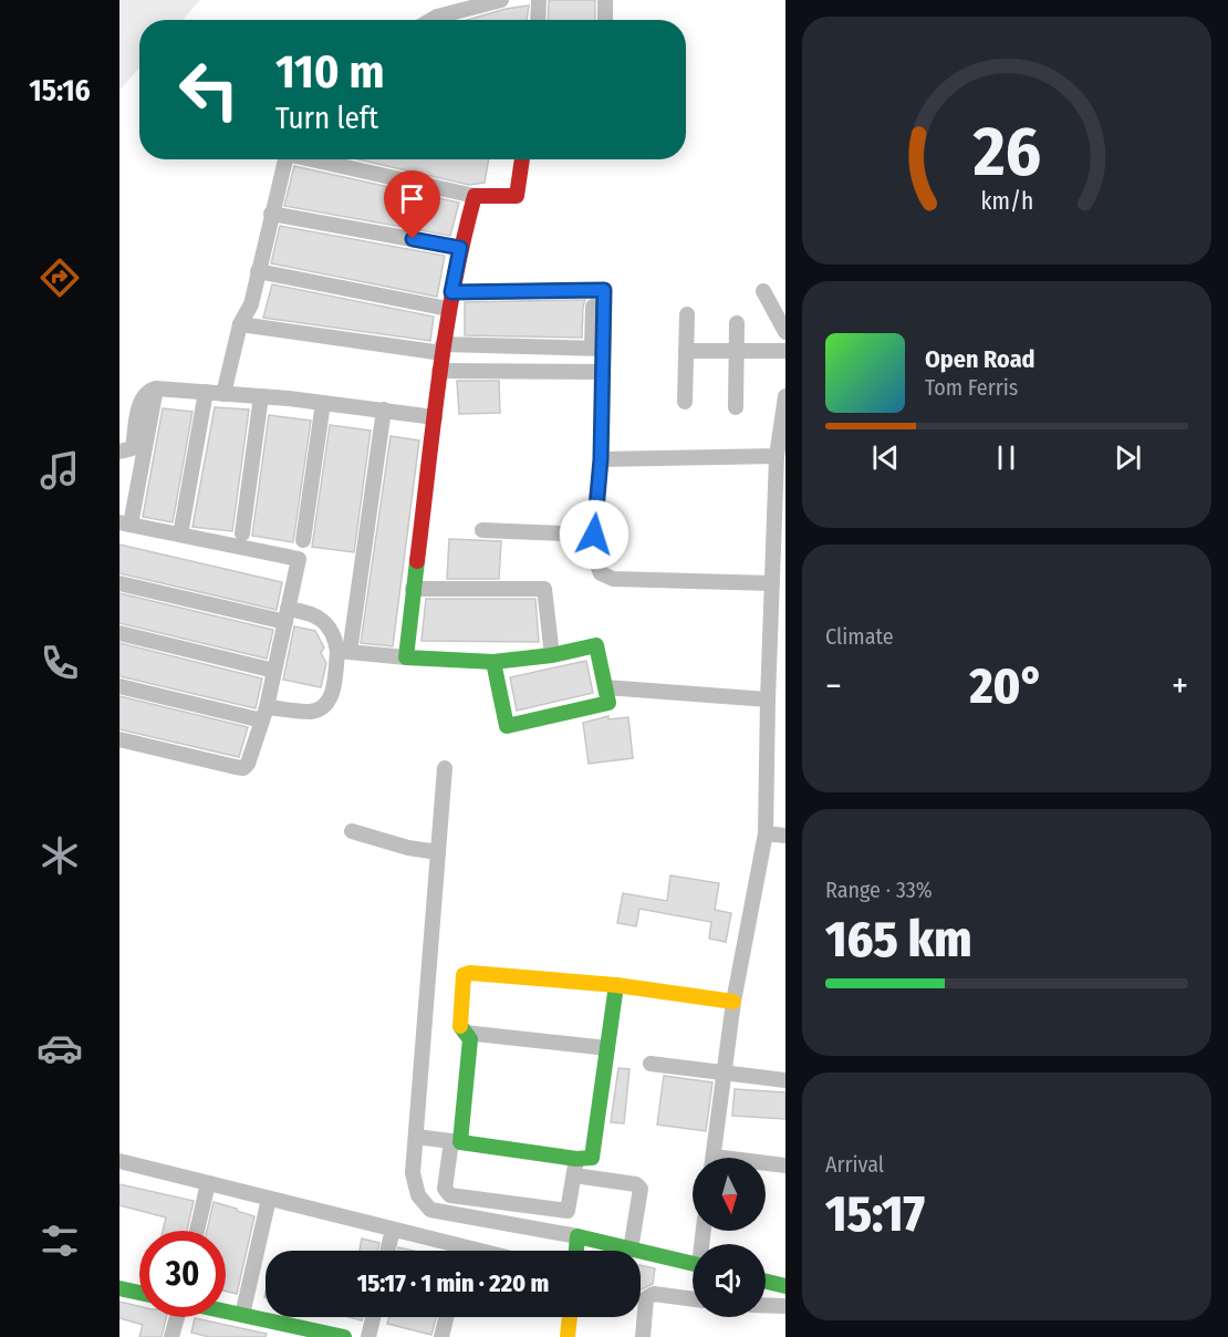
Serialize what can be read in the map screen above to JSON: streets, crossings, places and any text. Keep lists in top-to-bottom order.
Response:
{
  "north": "bottom",
  "page": {
    "tabs": "15:16",
    "turn": ["110 m", "Turn left"],
    "song": ["Open Road", "Tom Ferris"],
    "tile": [
      "Climate",
      ["Range · 33%", "165 km"],
      ["Arrival", "15:17"]
    ],
    "heat": ["−", "20°", "+"],
    "limit": "30",
    "trip": "15:17 · 1 min · 220 m",
    "gauge": ["26", "km/h"]
  }
}
